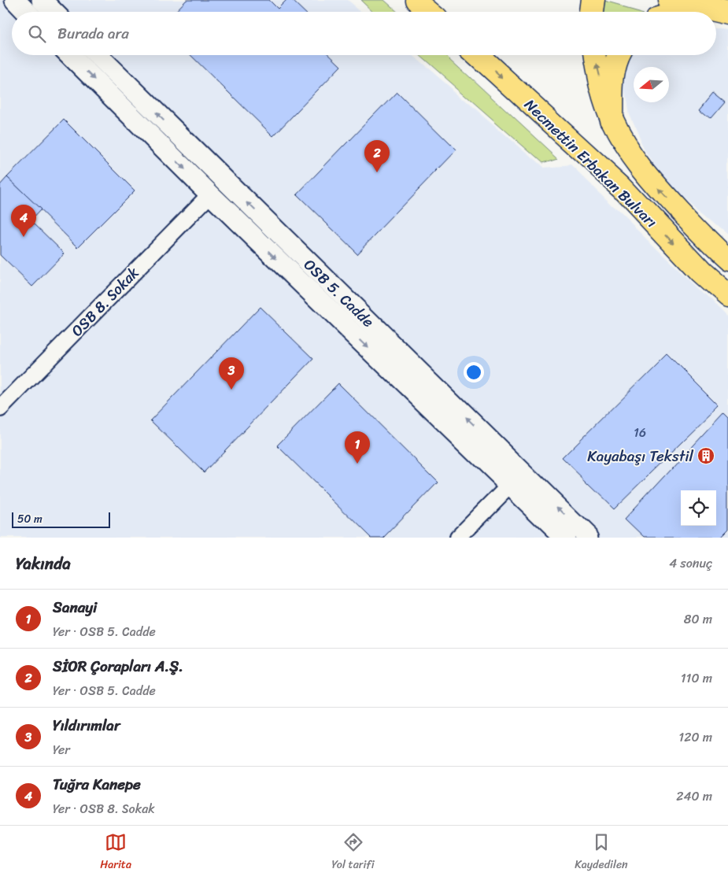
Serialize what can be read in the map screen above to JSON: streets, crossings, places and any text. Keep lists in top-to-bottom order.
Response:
{
  "streets": {
    "main road": ["Necmettin Erbakan Bulvarı"],
    "street": ["OSB 5. Cadde", "OSB 8. Sokak"]
  },
  "places": {
    "building": ["Kayabaşı Tekstil"]
  },
  "house_numbers": ["16"],
  "scale_bar": "50 m",
  "north": "left",
  "page": {
    "search": "Burada ara",
    "pins": [
      "2",
      "4",
      "3",
      "1"
    ],
    "scale": "50 m",
    "heading": ["Yakında", "4 sonuç"],
    "list": [
      {
        "mark": "1",
        "name": "Sanayi",
        "note": "Yer · OSB 5. Cadde",
        "value": "80 m"
      },
      {
        "mark": "2",
        "name": "SİOR Çorapları A.Ş.",
        "note": "Yer · OSB 5. Cadde",
        "value": "110 m"
      },
      {
        "mark": "3",
        "name": "Yıldırımlar",
        "note": "Yer",
        "value": "120 m"
      },
      {
        "mark": "4",
        "name": "Tuğra Kanepe",
        "note": "Yer · OSB 8. Sokak",
        "value": "240 m"
      }
    ],
    "nav": ["Harita", "Yol tarifi", "Kaydedilen"]
  }
}
